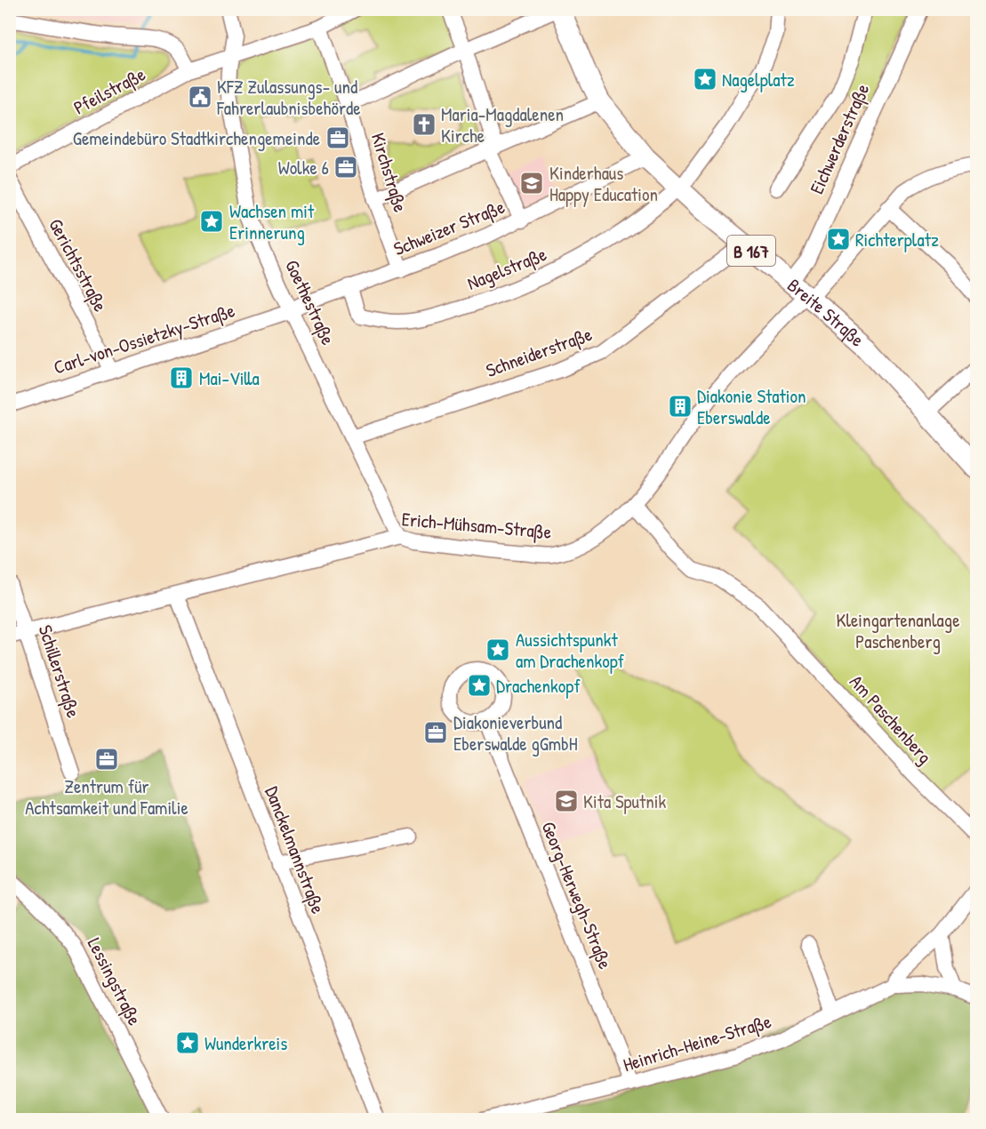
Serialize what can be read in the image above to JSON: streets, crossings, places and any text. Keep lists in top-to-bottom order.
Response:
{
  "streets": {
    "main road": ["B 167", "Breite Straße"],
    "street": [
      "Pfeilstraße",
      "Eichwerderstraße",
      "Kirchstraße",
      "Schweizer Straße",
      "Gerichtsstraße",
      "Nagelstraße",
      "Goethestraße",
      "Carl-von-Ossietzky-Straße",
      "Schneiderstraße",
      "Erich-Mühsam-Straße",
      "Schillerstraße",
      "Am Paschenberg",
      "Danckelmannstraße",
      "Georg-Herwegh-Straße",
      "Lessingstraße",
      "Heinrich-Heine-Straße"
    ]
  },
  "crossings": [
    ["Pfeilstraße", "Kirchstraße"],
    ["Pfeilstraße", "Goethestraße"],
    ["Eichwerderstraße", "Breite Straße"],
    ["Kirchstraße", "Schweizer Straße"],
    ["Schweizer Straße", "Nagelstraße"],
    ["Schweizer Straße", "Goethestraße"],
    ["Schweizer Straße", "Breite Straße"],
    ["Schweizer Straße", "Carl-von-Ossietzky-Straße"],
    ["Gerichtsstraße", "Carl-von-Ossietzky-Straße"],
    ["Nagelstraße", "Breite Straße"],
    ["Goethestraße", "Carl-von-Ossietzky-Straße"],
    ["Goethestraße", "Schneiderstraße"],
    ["Goethestraße", "Erich-Mühsam-Straße"],
    ["Breite Straße", "Schneiderstraße"],
    ["Breite Straße", "Erich-Mühsam-Straße"],
    ["Erich-Mühsam-Straße", "Schillerstraße"],
    ["Erich-Mühsam-Straße", "Am Paschenberg"],
    ["Erich-Mühsam-Straße", "Danckelmannstraße"],
    ["Georg-Herwegh-Straße", "Heinrich-Heine-Straße"]
  ],
  "parks": ["Kleingartenanlage Paschenberg"],
  "places": {
    "place": [
      "Nagelplatz",
      "Wachsen mit Erinnerung",
      "Richterplatz",
      "Aussichtspunkt am Drachenkopf",
      "Drachenkopf",
      "Wunderkreis"
    ],
    "public building": ["KFZ Zulassungs- und Fahrerlaubnisbehörde"],
    "church": ["Maria-Magdalenen Kirche"],
    "office": [
      "Gemeindebüro Stadtkirchengemeinde",
      "Wolke 6",
      "Diakonieverbund Eberswalde gGmbH",
      "Zentrum für Achtsamkeit und Familie"
    ],
    "school or university": ["Kinderhaus Happy Education", "Kita Sputnik"],
    "building": ["Mai-Villa", "Diakonie Station Eberswalde"]
  }
}
